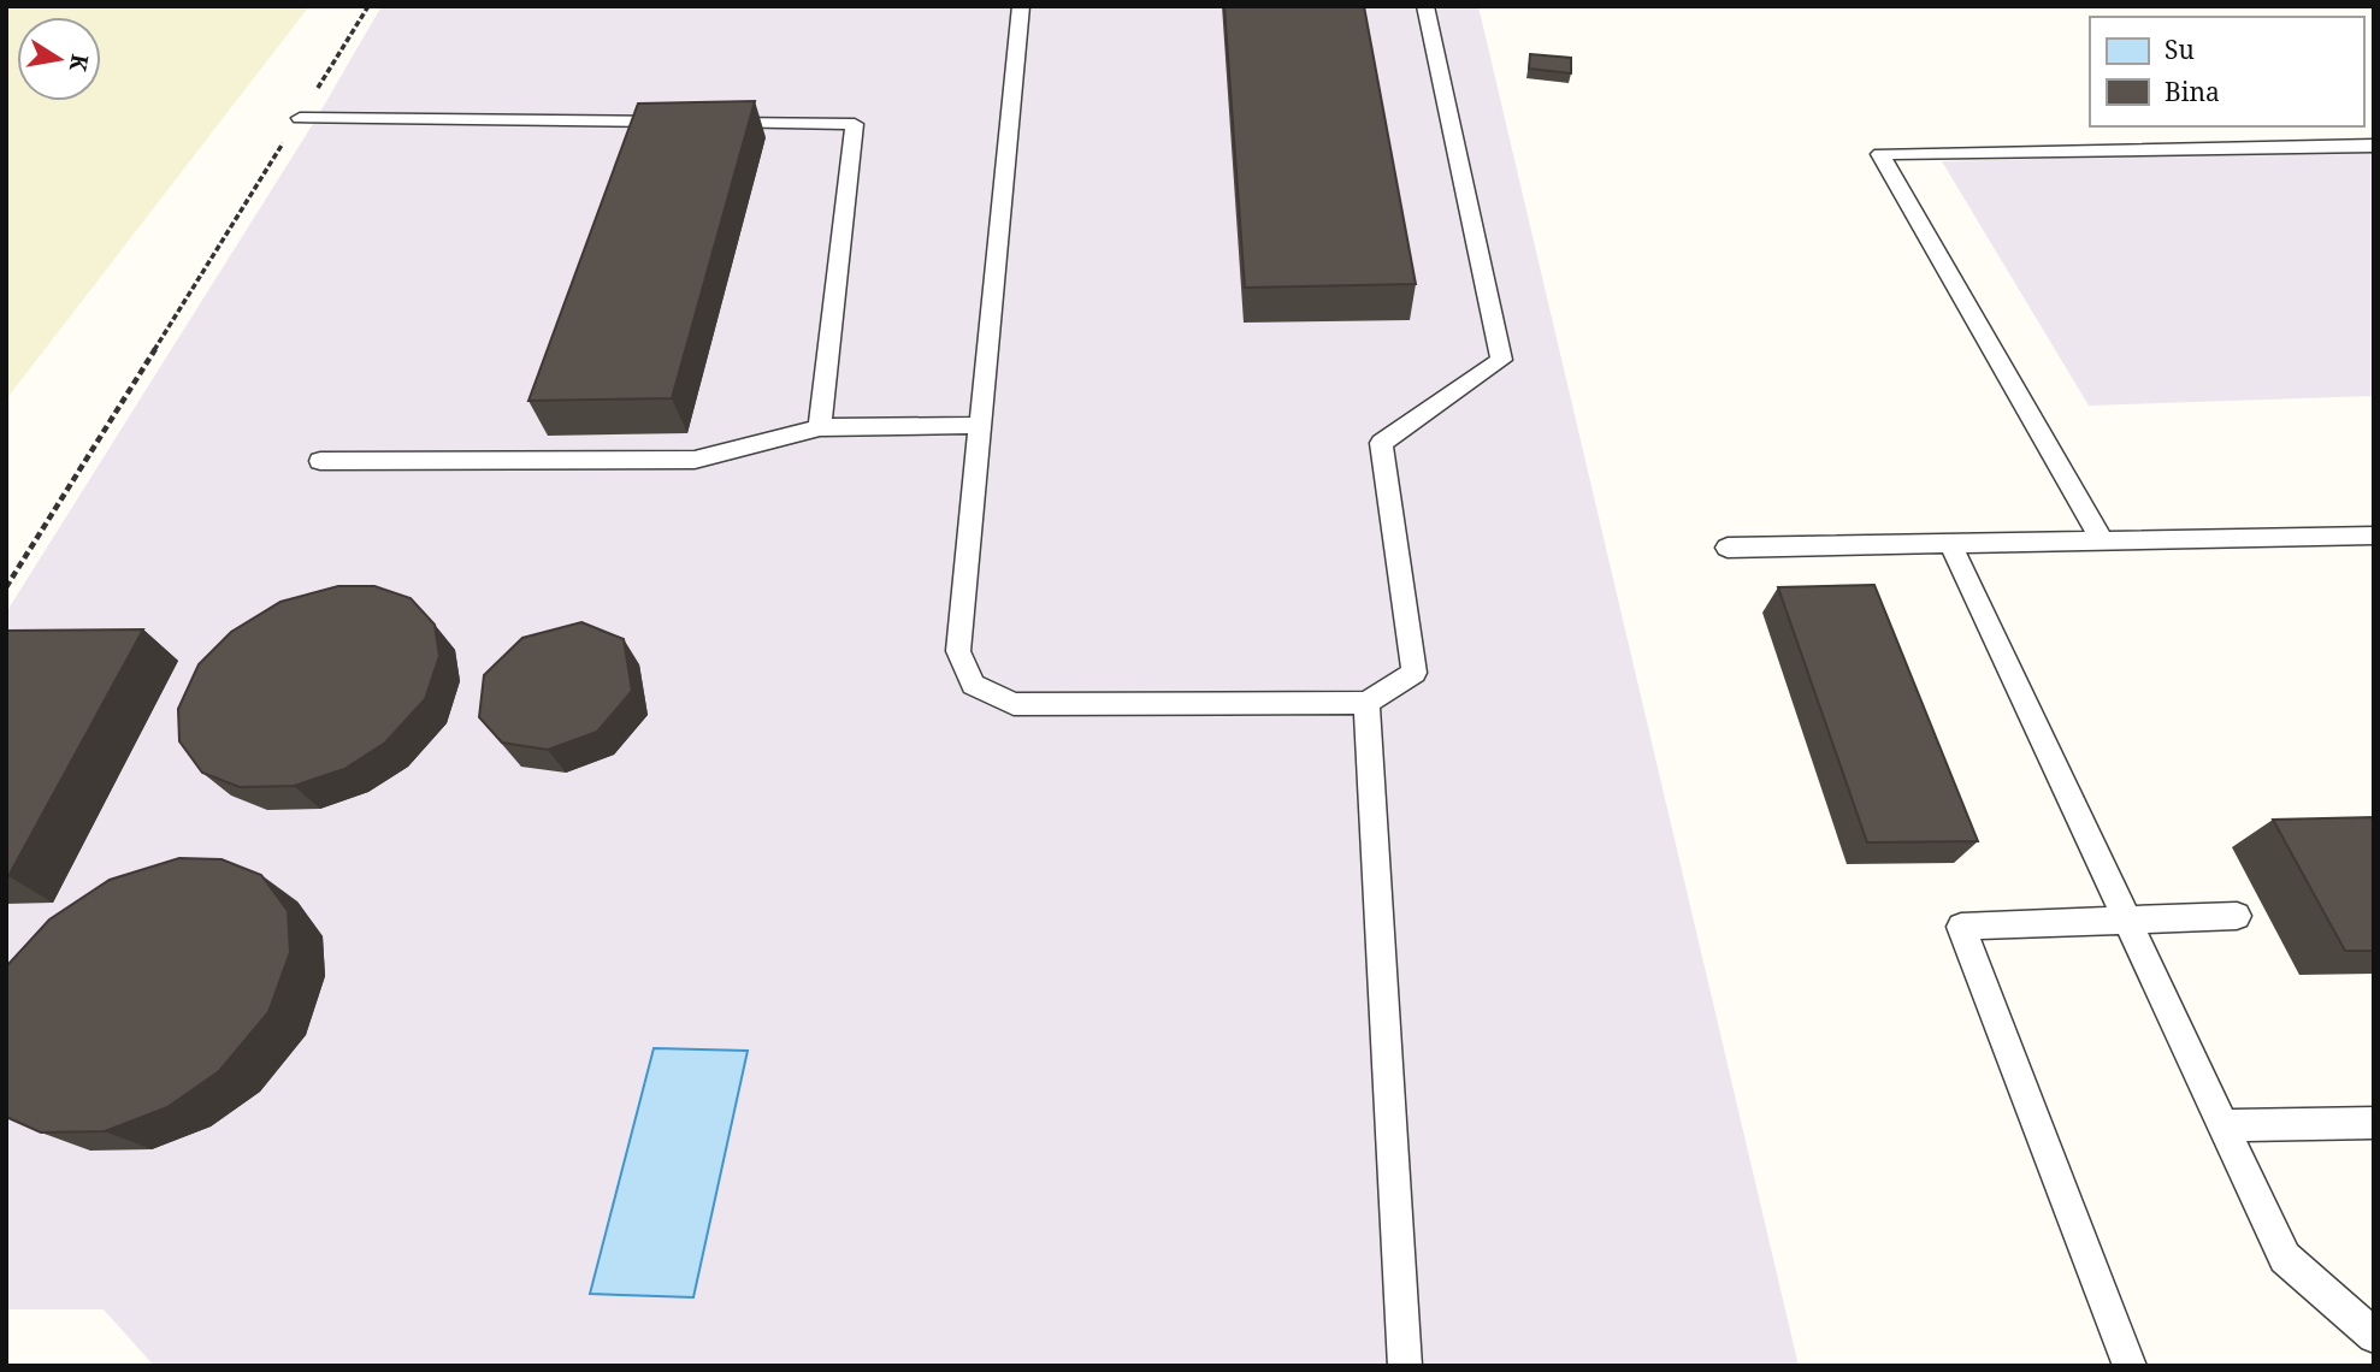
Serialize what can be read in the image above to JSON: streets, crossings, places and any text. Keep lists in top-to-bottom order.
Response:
{
  "legend": ["Su", "Bina"],
  "north": "right"
}
